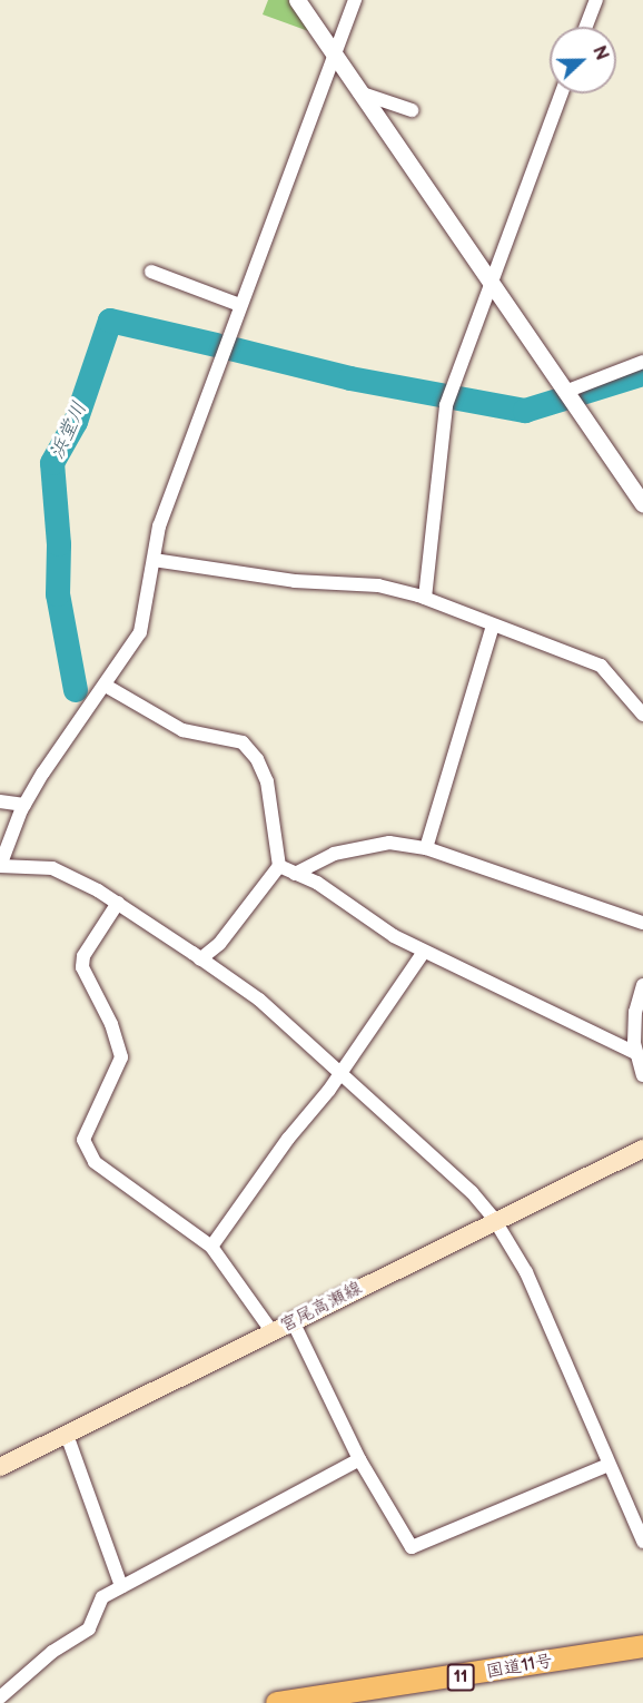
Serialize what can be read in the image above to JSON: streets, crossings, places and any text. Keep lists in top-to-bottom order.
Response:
{
  "streets": {
    "highway": ["国道11号", "11"],
    "main road": ["宮尾高瀬線"]
  },
  "water": ["浜堂川"],
  "north": "right"
}
